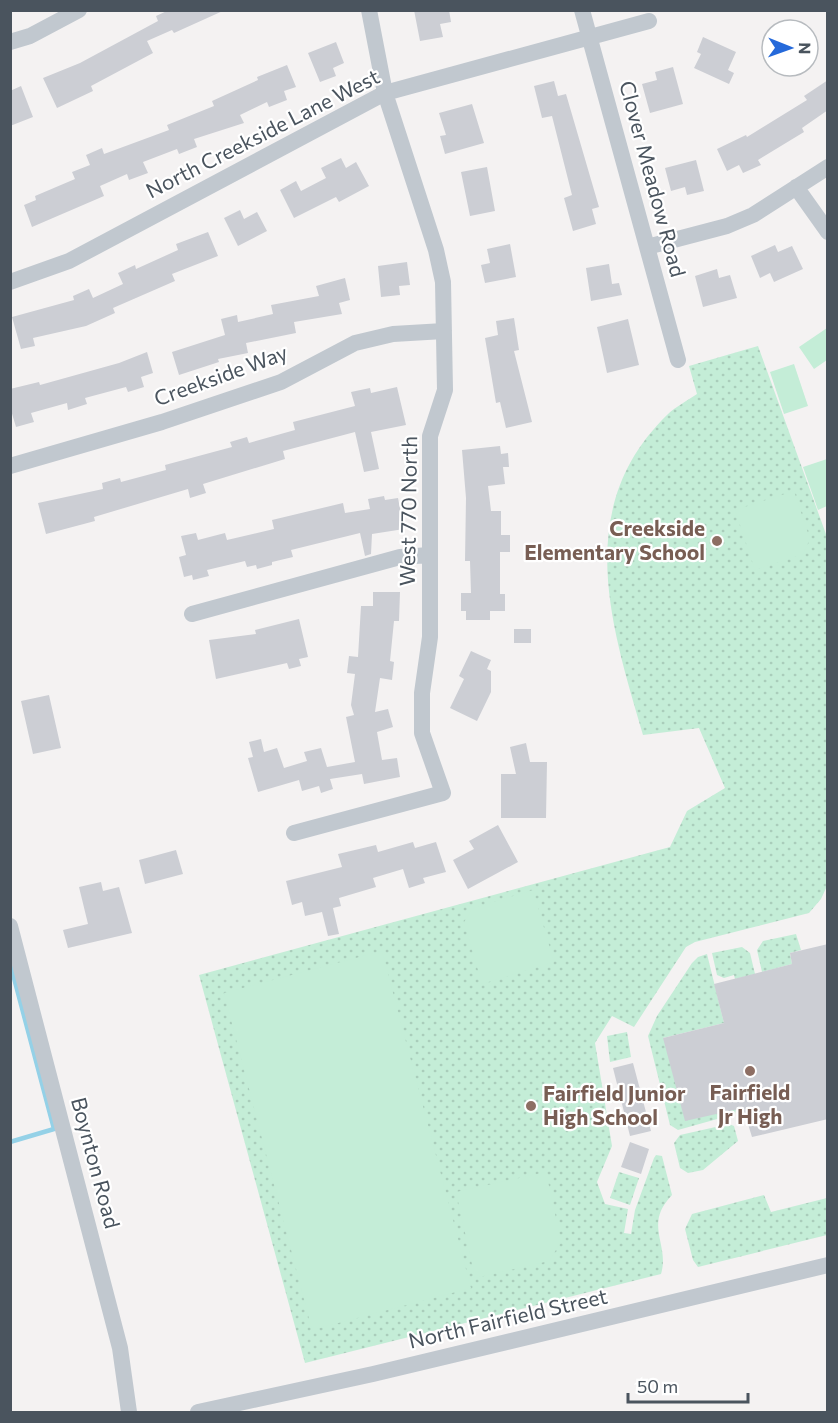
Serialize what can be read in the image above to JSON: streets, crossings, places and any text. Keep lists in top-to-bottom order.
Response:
{
  "streets": {
    "street": [
      "North Creekside Lane West",
      "Clover Meadow Road",
      "Creekside Way",
      "West 770 North",
      "Boynton Road",
      "North Fairfield Street"
    ]
  },
  "crossings": [
    ["North Creekside Lane West", "Clover Meadow Road"],
    ["North Creekside Lane West", "West 770 North"],
    ["Creekside Way", "West 770 North"]
  ],
  "places": ["Creekside Elementary School", "Fairfield Jr High", "Fairfield Junior High School"],
  "scale_bar": "50 m",
  "north": "right"
}
